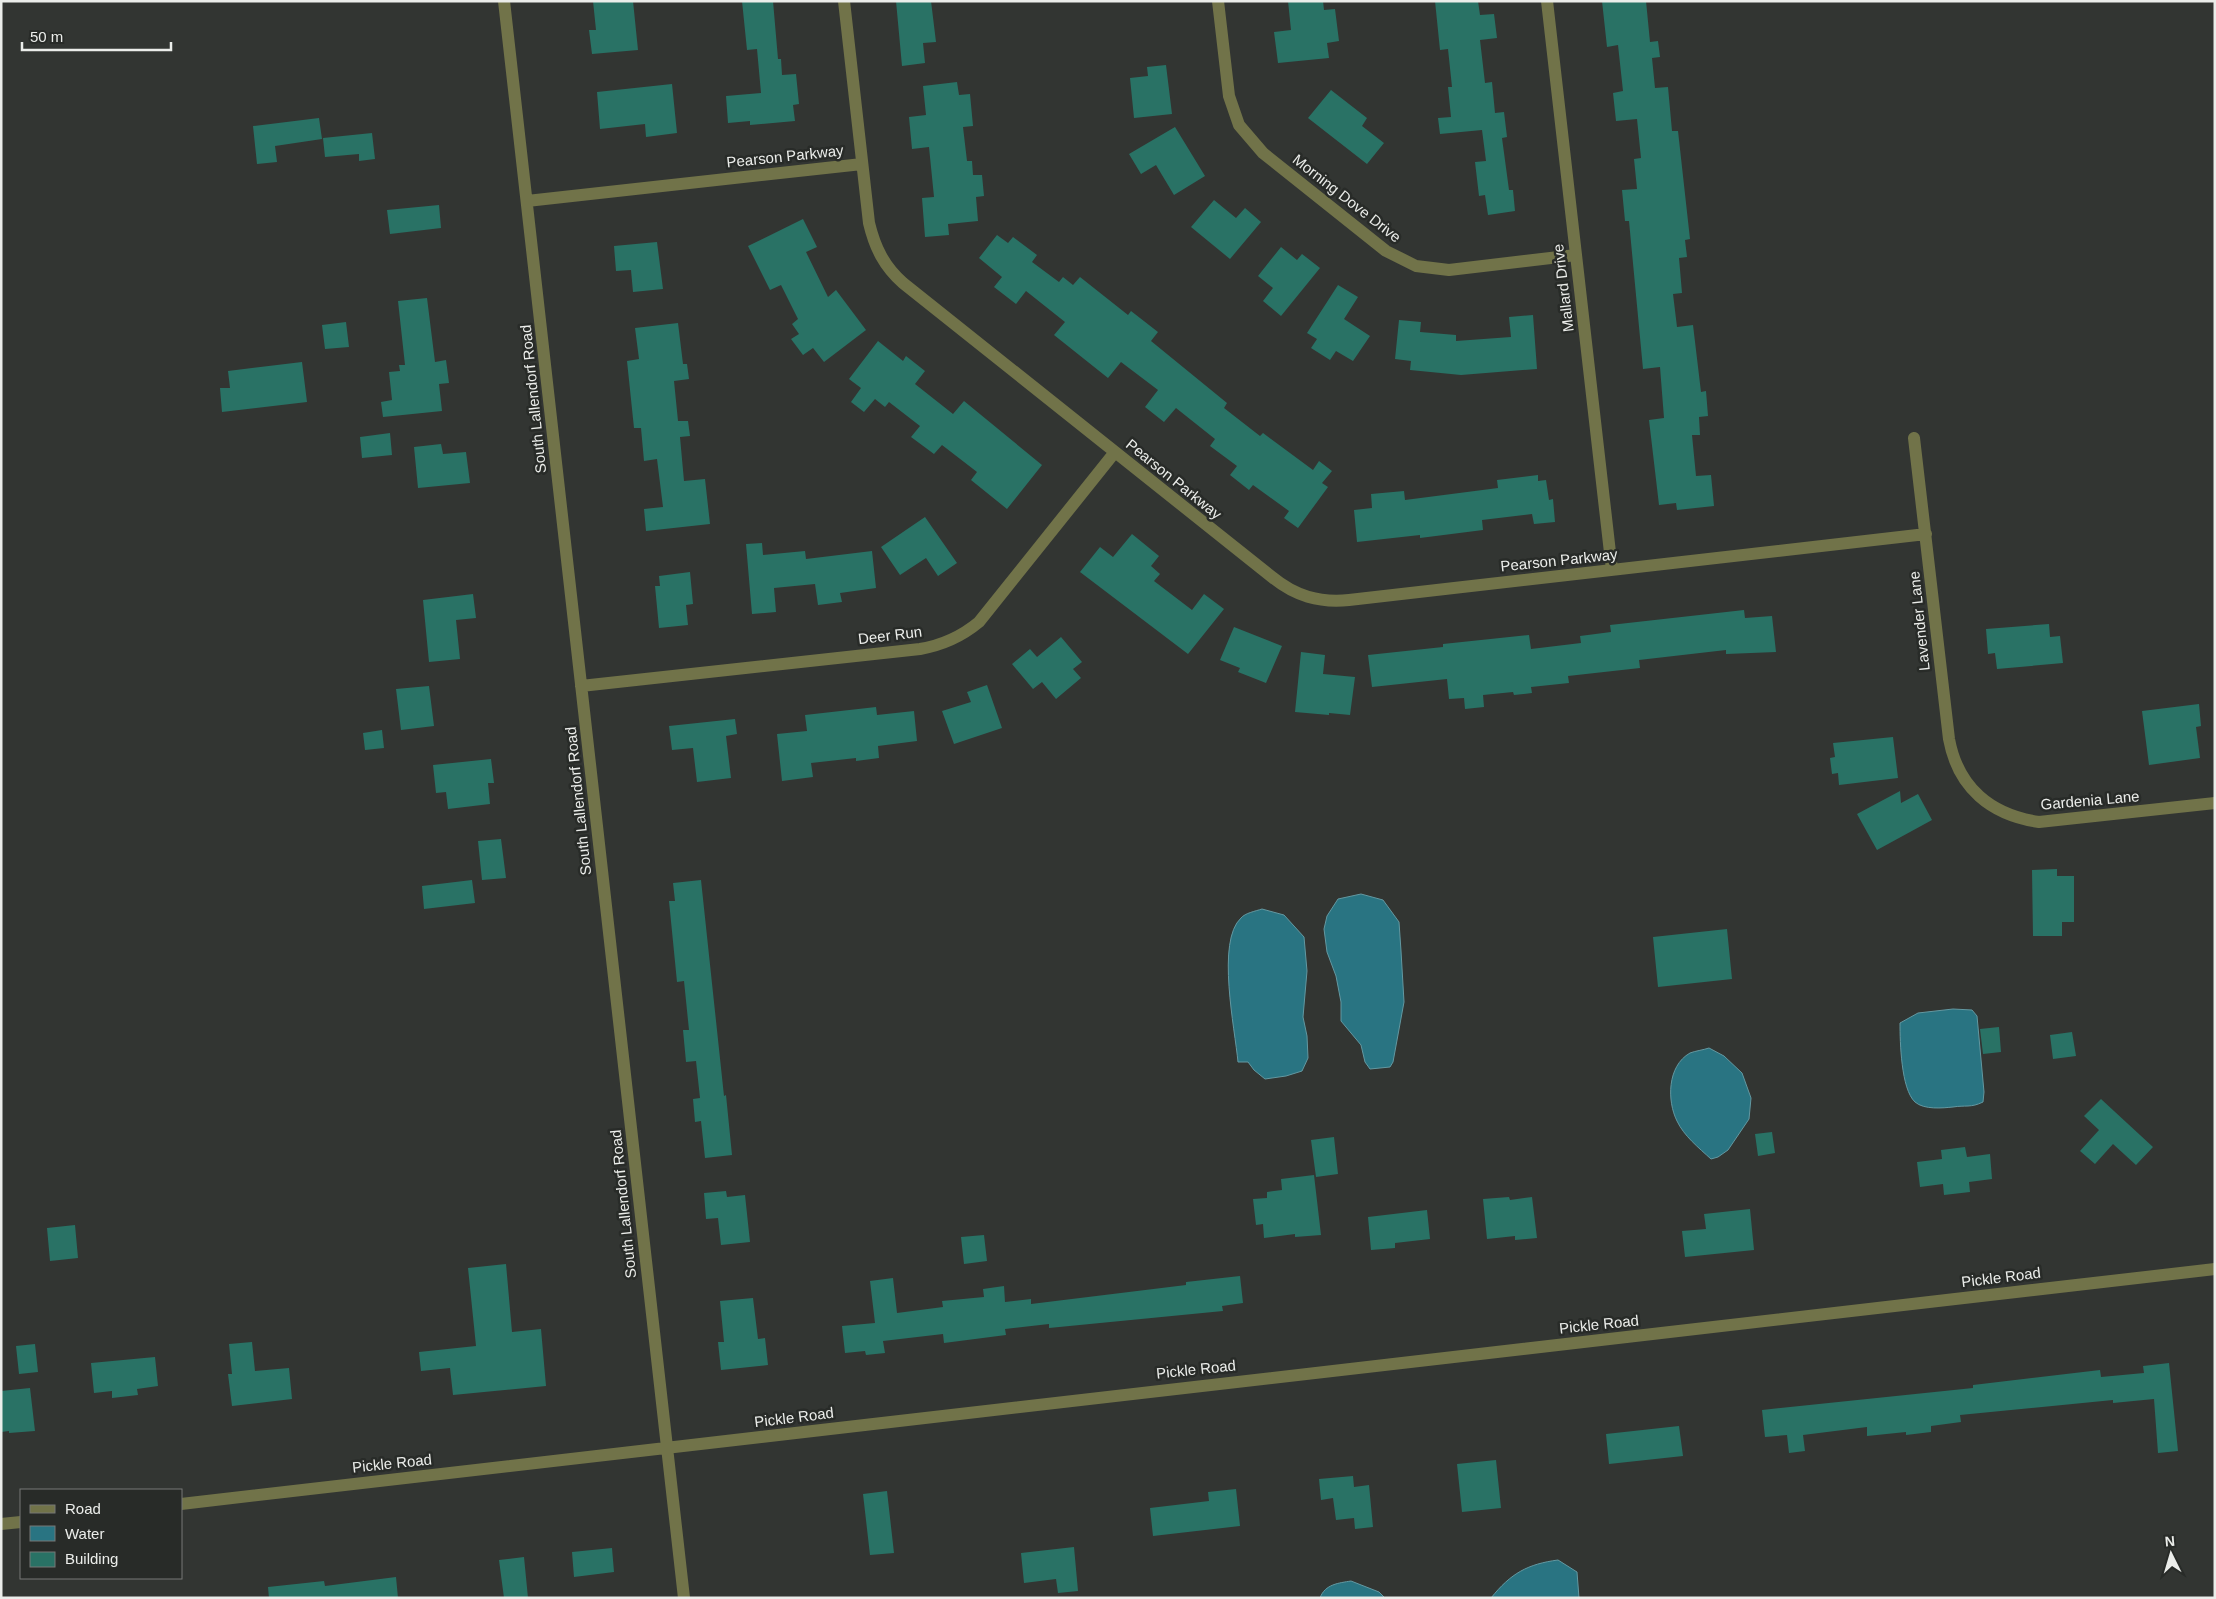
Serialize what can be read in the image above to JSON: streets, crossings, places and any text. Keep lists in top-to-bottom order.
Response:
{
  "streets": {
    "street": [
      "Pearson Parkway",
      "Morning Dove Drive",
      "Mallard Drive",
      "South Lallendorf Road",
      "Lavender Lane",
      "Deer Run",
      "Gardenia Lane",
      "Pickle Road"
    ]
  },
  "crossings": [
    ["Pearson Parkway", "Mallard Drive"],
    ["Pearson Parkway", "South Lallendorf Road"],
    ["Pearson Parkway", "Lavender Lane"],
    ["Pearson Parkway", "Deer Run"],
    ["Morning Dove Drive", "Mallard Drive"],
    ["South Lallendorf Road", "Deer Run"],
    ["South Lallendorf Road", "Pickle Road"],
    ["Lavender Lane", "Gardenia Lane"]
  ],
  "legend": ["Road", "Water", "Building"],
  "scale_bar": "50 m",
  "north": "top"
}
